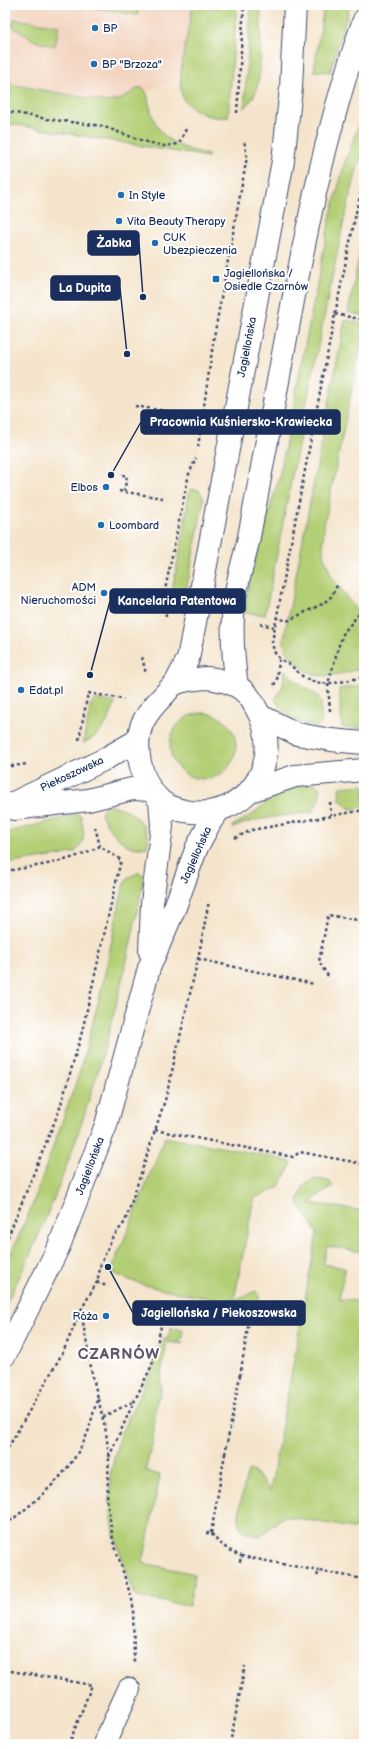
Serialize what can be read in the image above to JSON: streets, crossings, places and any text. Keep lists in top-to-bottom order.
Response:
{
  "streets": {
    "street": ["Jagiellońska", "Piekoszowska"]
  },
  "crossings": [
    ["Jagiellońska", "Piekoszowska"]
  ],
  "districts": ["CZARNÓW"],
  "places": {
    "other": [
      "BP",
      "BP \"Brzoza\"",
      "In Style",
      "Vita Beauty Therapy",
      "CUK Ubezpieczenia",
      "Żabka",
      "La Dupita",
      "Pracownia Kuśniersko-Krawiecka",
      "Elbos",
      "Loombard",
      "ADM Nieruchomości",
      "Kancelaria Patentowa",
      "Edat.pl",
      "Jagiellońska / Piekoszowska",
      "Róża"
    ],
    "transit": ["Jagiellońska / Osiedle Czarnów"]
  }
}
